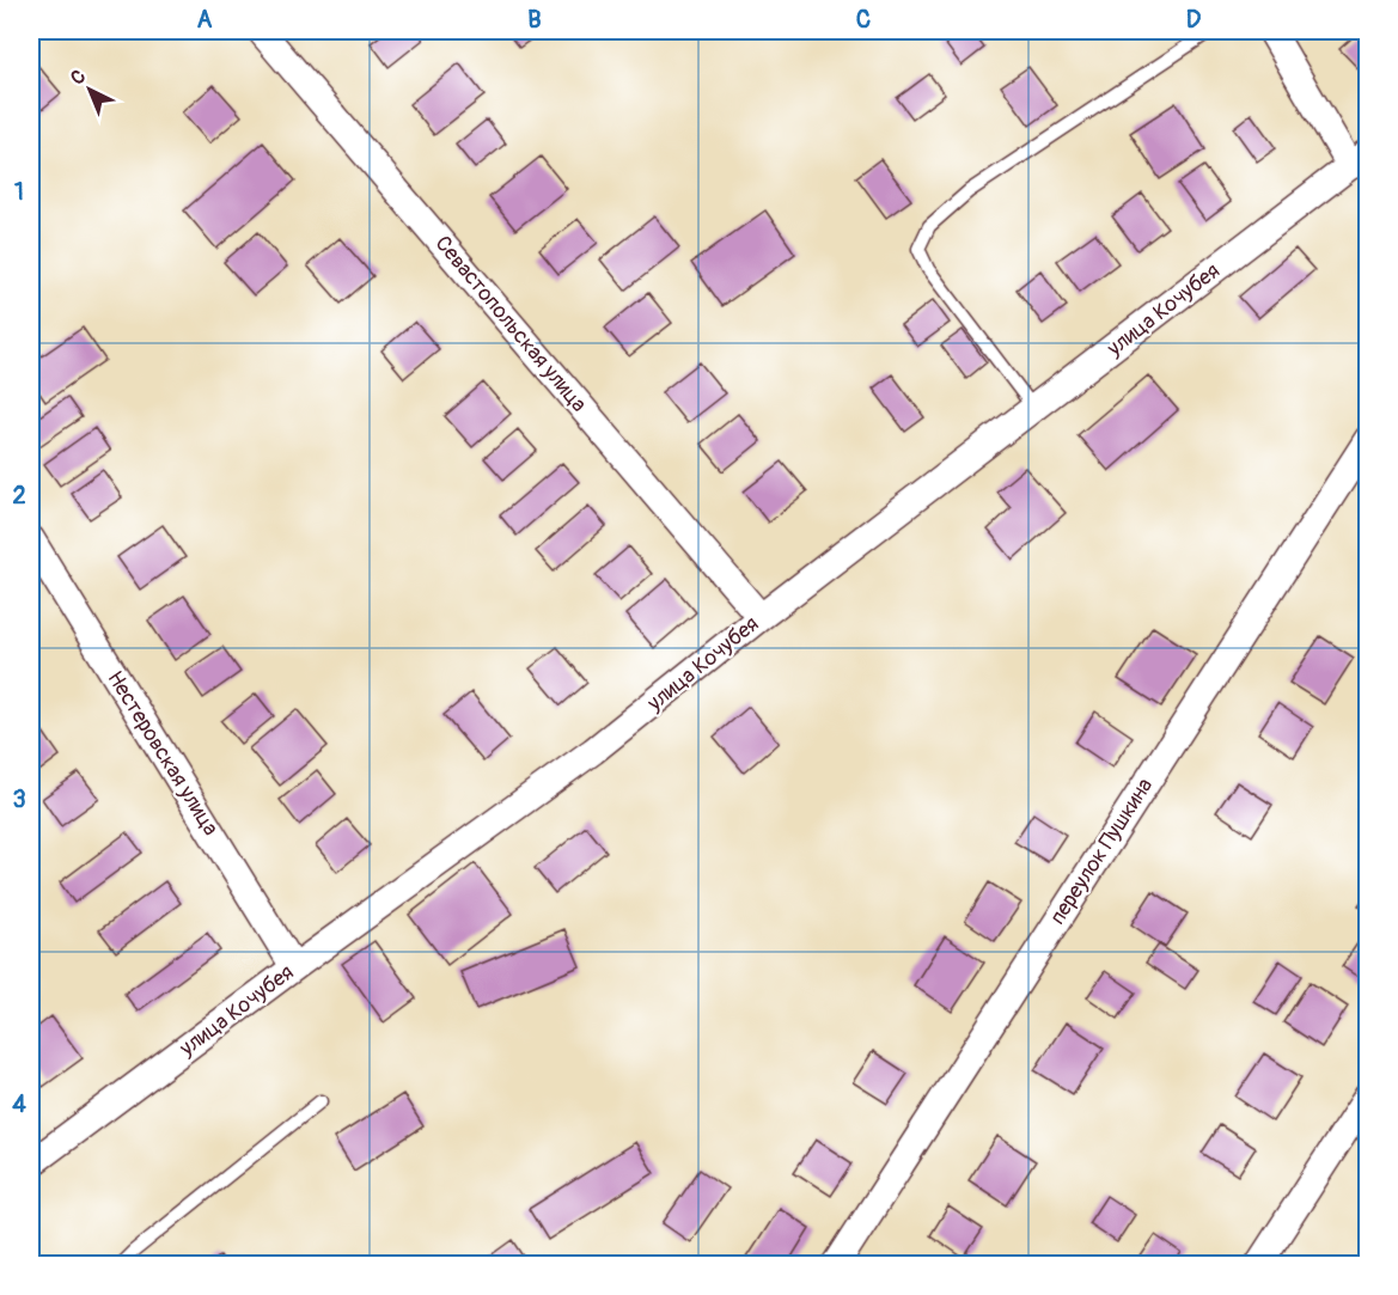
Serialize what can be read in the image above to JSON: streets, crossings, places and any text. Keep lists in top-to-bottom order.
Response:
{
  "streets": {
    "street": [
      "улица Кочубея",
      "Севастопольская улица",
      "Нестеровская улица",
      "переулок Пушкина"
    ]
  },
  "crossings": [
    ["улица Кочубея", "Севастопольская улица"],
    ["улица Кочубея", "Нестеровская улица"]
  ],
  "north": "top left",
  "grid": {
    "columns": [
      "A",
      "B",
      "C",
      "D"
    ],
    "rows": [
      "1",
      "2",
      "3",
      "4"
    ]
  }
}
